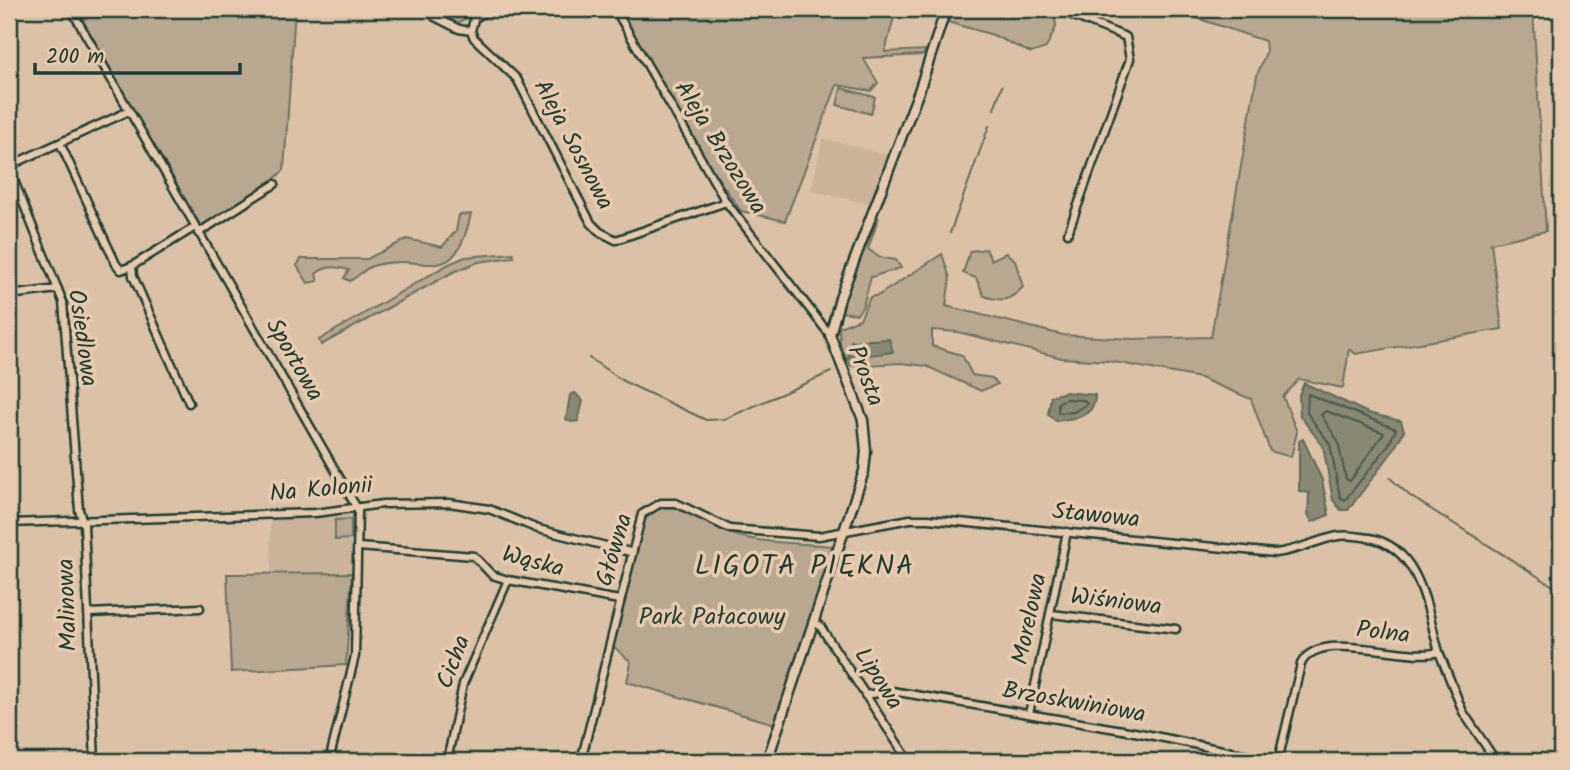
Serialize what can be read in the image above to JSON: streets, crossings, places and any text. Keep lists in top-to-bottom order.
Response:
{
  "streets": {
    "street": [
      "Aleja Sosnowa",
      "Aleja Brzozowa",
      "Osiedlowa",
      "Sportowa",
      "Prosta",
      "Na Kolonii",
      "Stawowa",
      "Główna",
      "Wąska",
      "Wiśniowa",
      "Malinowa",
      "Morelowa",
      "Polna",
      "Cicha",
      "Lipowa",
      "Brzoskwiniowa"
    ]
  },
  "crossings": [
    ["Aleja Sosnowa", "Aleja Brzozowa"],
    ["Aleja Brzozowa", "Prosta"],
    ["Osiedlowa", "Na Kolonii"],
    ["Osiedlowa", "Malinowa"],
    ["Sportowa", "Na Kolonii"],
    ["Prosta", "Stawowa"],
    ["Prosta", "Główna"],
    ["Prosta", "Lipowa"],
    ["Na Kolonii", "Główna"],
    ["Na Kolonii", "Malinowa"],
    ["Stawowa", "Główna"],
    ["Stawowa", "Morelowa"],
    ["Stawowa", "Polna"],
    ["Główna", "Wąska"],
    ["Wąska", "Cicha"],
    ["Wiśniowa", "Morelowa"],
    ["Morelowa", "Brzoskwiniowa"],
    ["Polna", "Brzoskwiniowa"],
    ["Lipowa", "Brzoskwiniowa"]
  ],
  "districts": ["LIGOTA PIĘKNA"],
  "parks": ["Park Pałacowy"],
  "scale_bar": "200 m"
}
